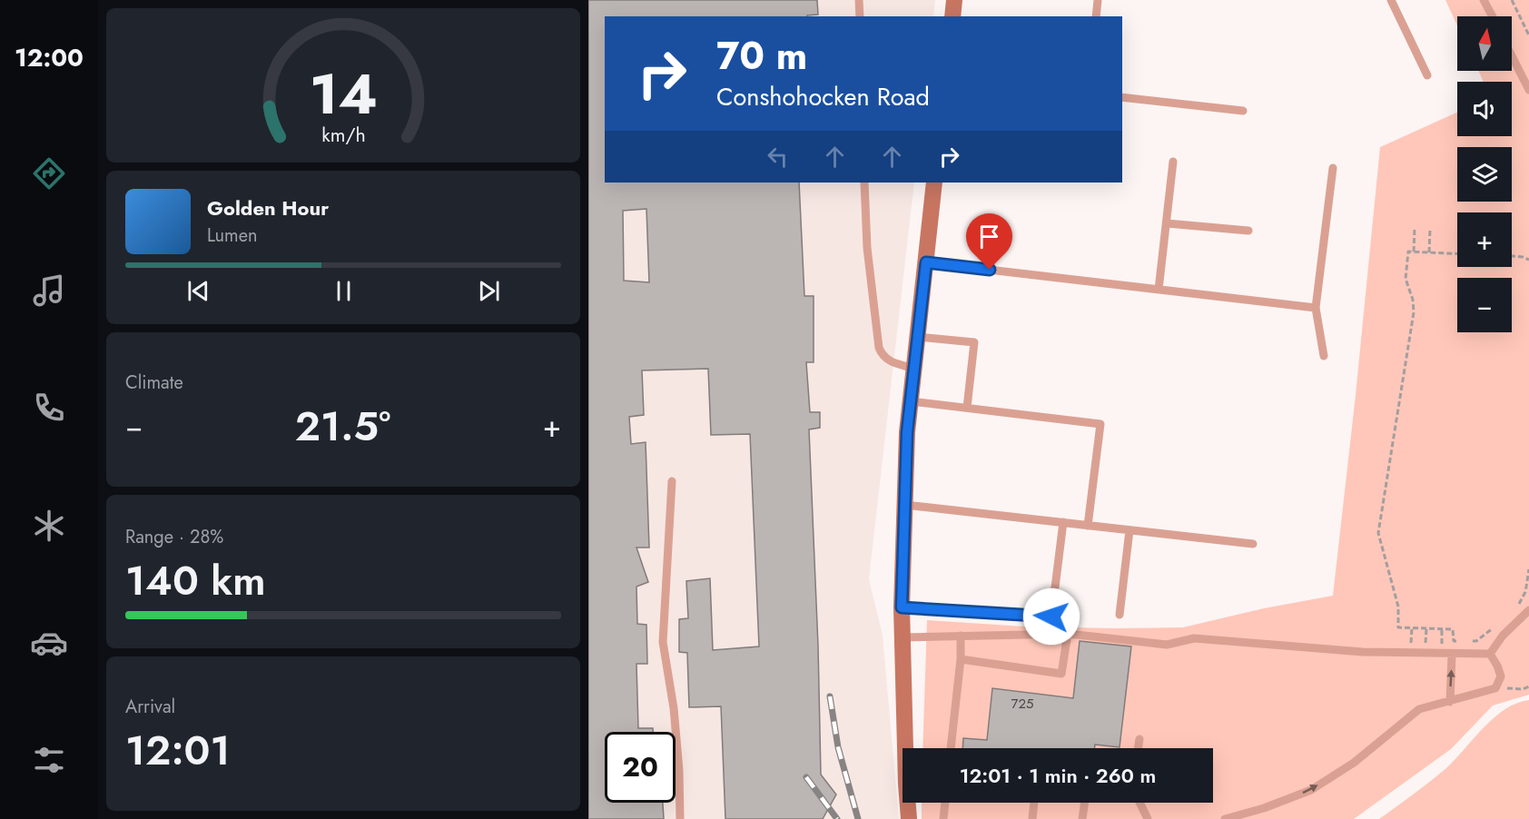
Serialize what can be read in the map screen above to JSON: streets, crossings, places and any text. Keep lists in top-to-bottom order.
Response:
{
  "house_numbers": ["725"],
  "north": "top",
  "page": {
    "tabs": "12:00",
    "map_buttons": ["+", "−"],
    "turn": ["70 m", "Conshohocken Road"],
    "song": ["Golden Hour", "Lumen"],
    "tile": [
      "Climate",
      ["Range · 28%", "140 km"],
      ["Arrival", "12:01"]
    ],
    "heat": ["−", "21.5°", "+"],
    "limit": "20",
    "trip": "12:01 · 1 min · 260 m",
    "gauge": ["14", "km/h"]
  }
}
